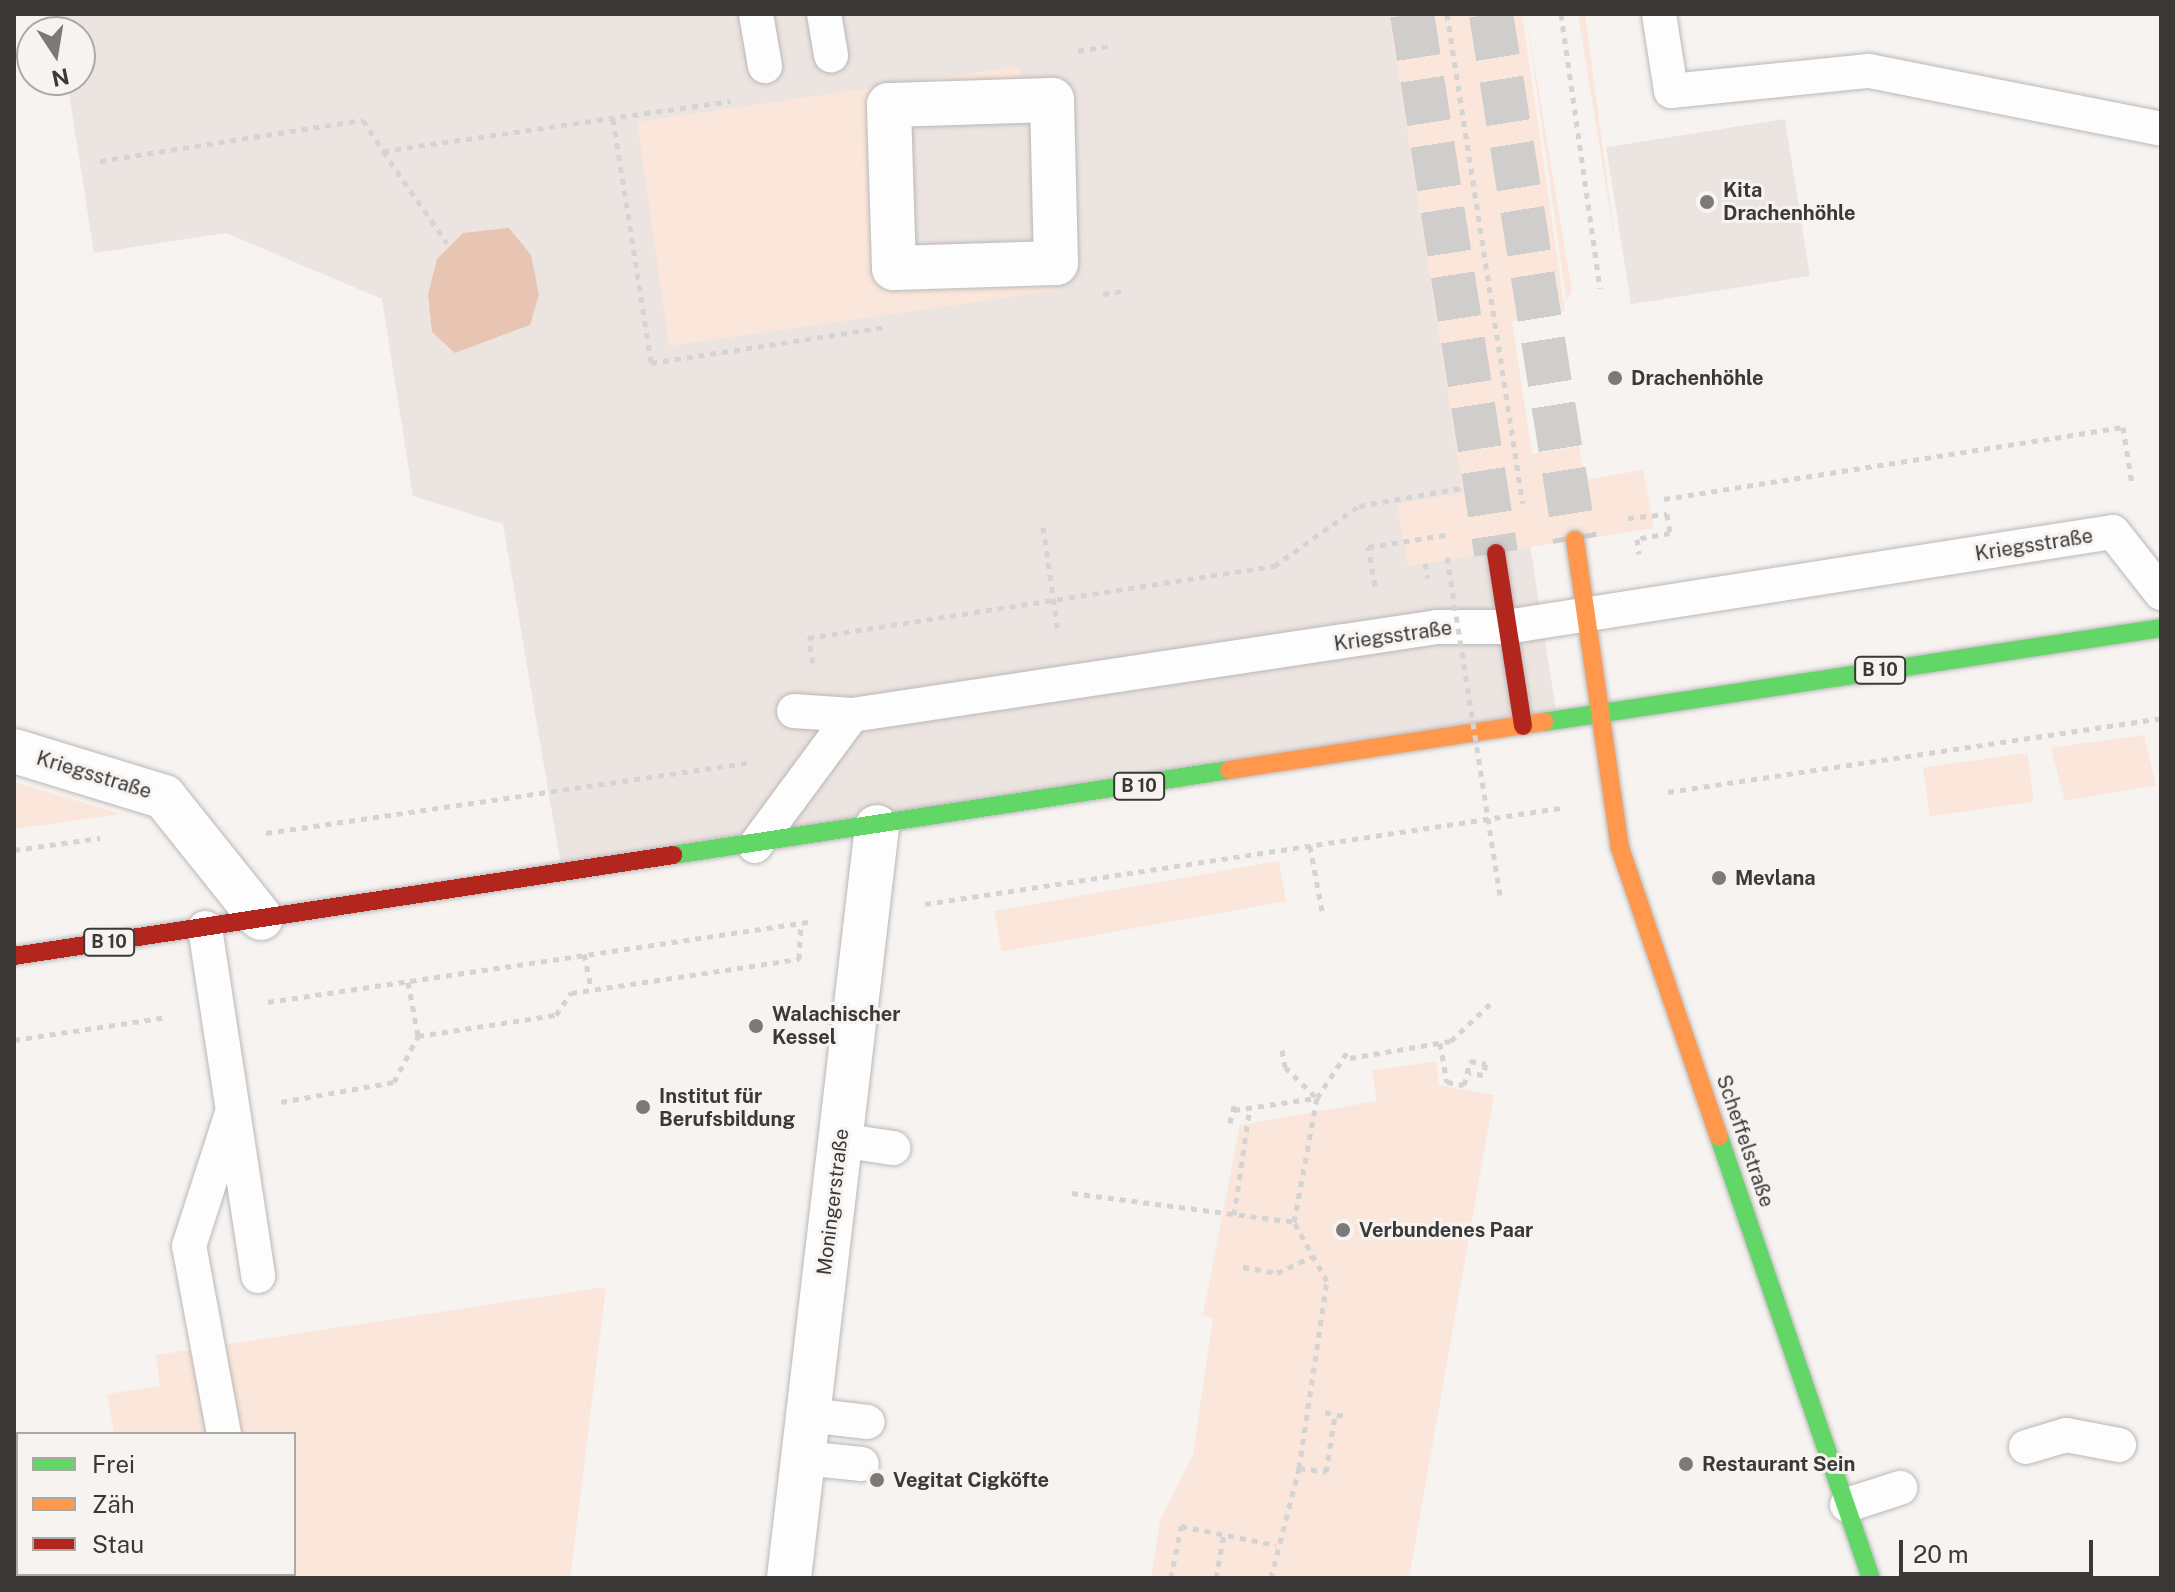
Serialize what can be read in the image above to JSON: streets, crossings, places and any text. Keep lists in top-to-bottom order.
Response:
{
  "streets": {
    "main road": ["B 10", "Scheffelstraße"],
    "street": ["Kriegsstraße", "Moningerstraße"]
  },
  "crossings": [
    ["Kriegsstraße", "B 10"],
    ["Kriegsstraße", "Scheffelstraße"],
    ["B 10", "Scheffelstraße"],
    ["B 10", "Moningerstraße"]
  ],
  "places": [
    "Kita Drachenhöhle",
    "Drachenhöhle",
    "Mevlana",
    "Walachischer Kessel",
    "Institut für Berufsbildung",
    "Verbundenes Paar",
    "Restaurant Sein",
    "Vegitat Cigköfte"
  ],
  "legend": ["Frei", "Zäh", "Stau"],
  "scale_bar": "20 m",
  "north": "bottom"
}
